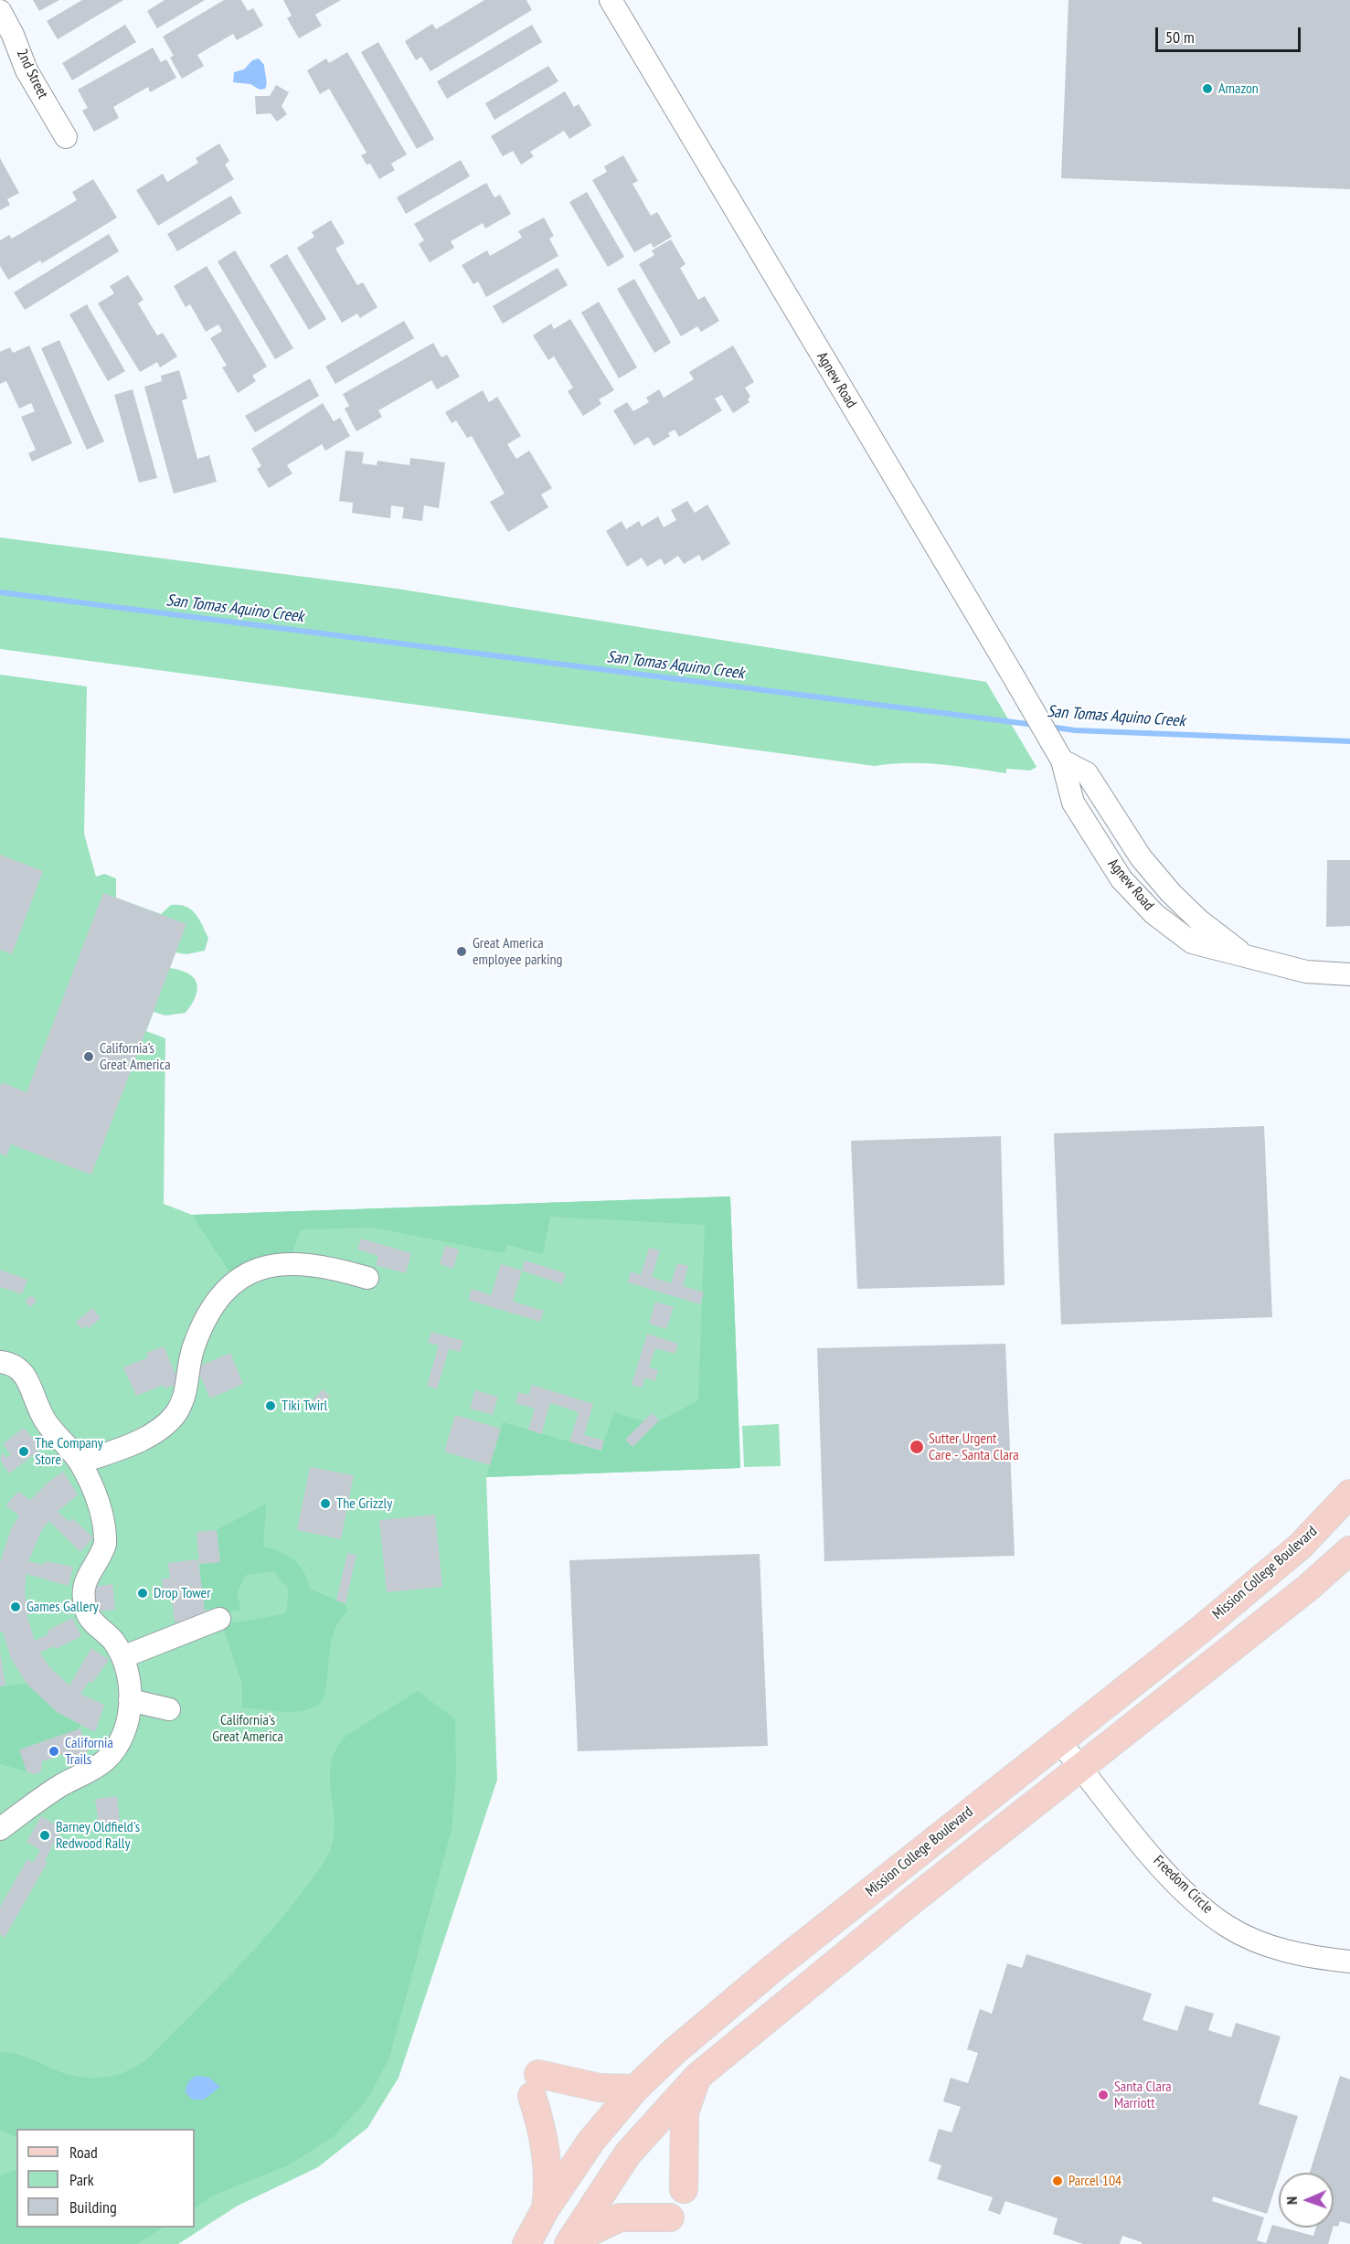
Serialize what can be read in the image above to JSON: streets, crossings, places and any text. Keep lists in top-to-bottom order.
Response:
{
  "streets": {
    "main road": ["Mission College Boulevard"],
    "street": ["2nd Street", "Agnew Road", "Freedom Circle"]
  },
  "crossings": [
    ["Mission College Boulevard", "Freedom Circle"]
  ],
  "water": ["San Tomas Aquino Creek"],
  "parks": ["California's Great America"],
  "places": [
    "Amazon",
    "Great America employee parking",
    "California’s Great America",
    "Tiki Twirl",
    "Sutter Urgent Care - Santa Clara",
    "The Company Store",
    "The Grizzly",
    "Drop Tower",
    "Games Gallery",
    "California Trails",
    "Barney Oldfield's Redwood Rally",
    "Santa Clara Marriott",
    "Parcel 104"
  ],
  "legend": ["Road", "Park", "Building"],
  "scale_bar": "50 m",
  "north": "left"
}
